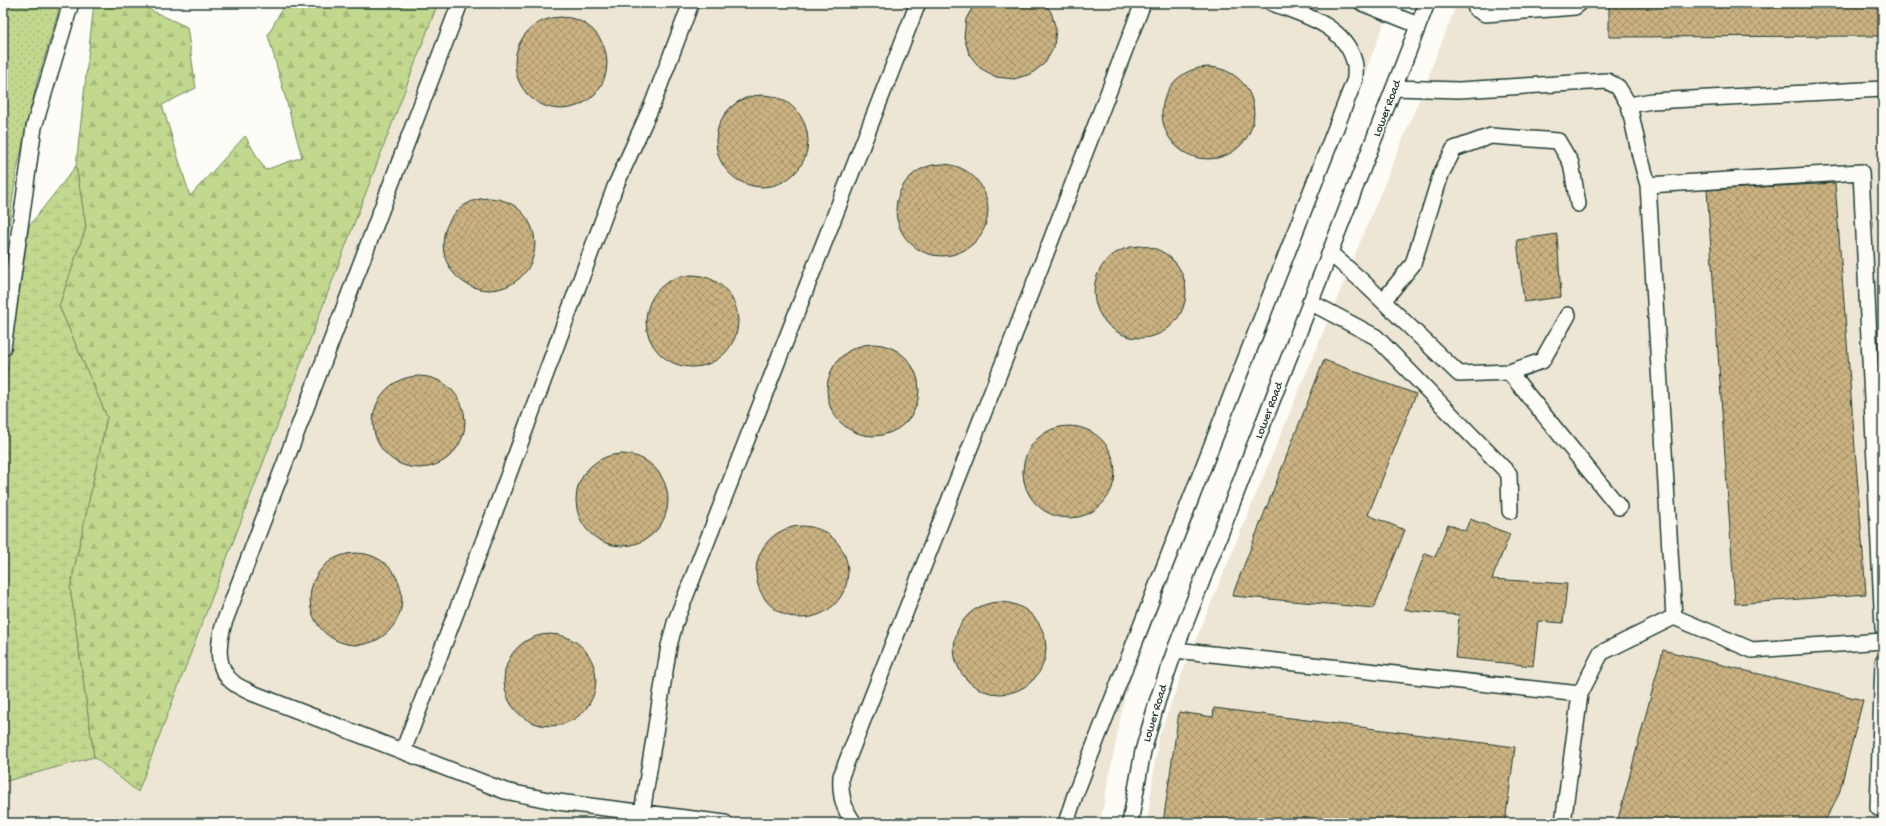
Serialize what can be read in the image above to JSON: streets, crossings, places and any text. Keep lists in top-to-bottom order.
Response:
{
  "streets": {
    "street": ["Lower Road"]
  }
}
